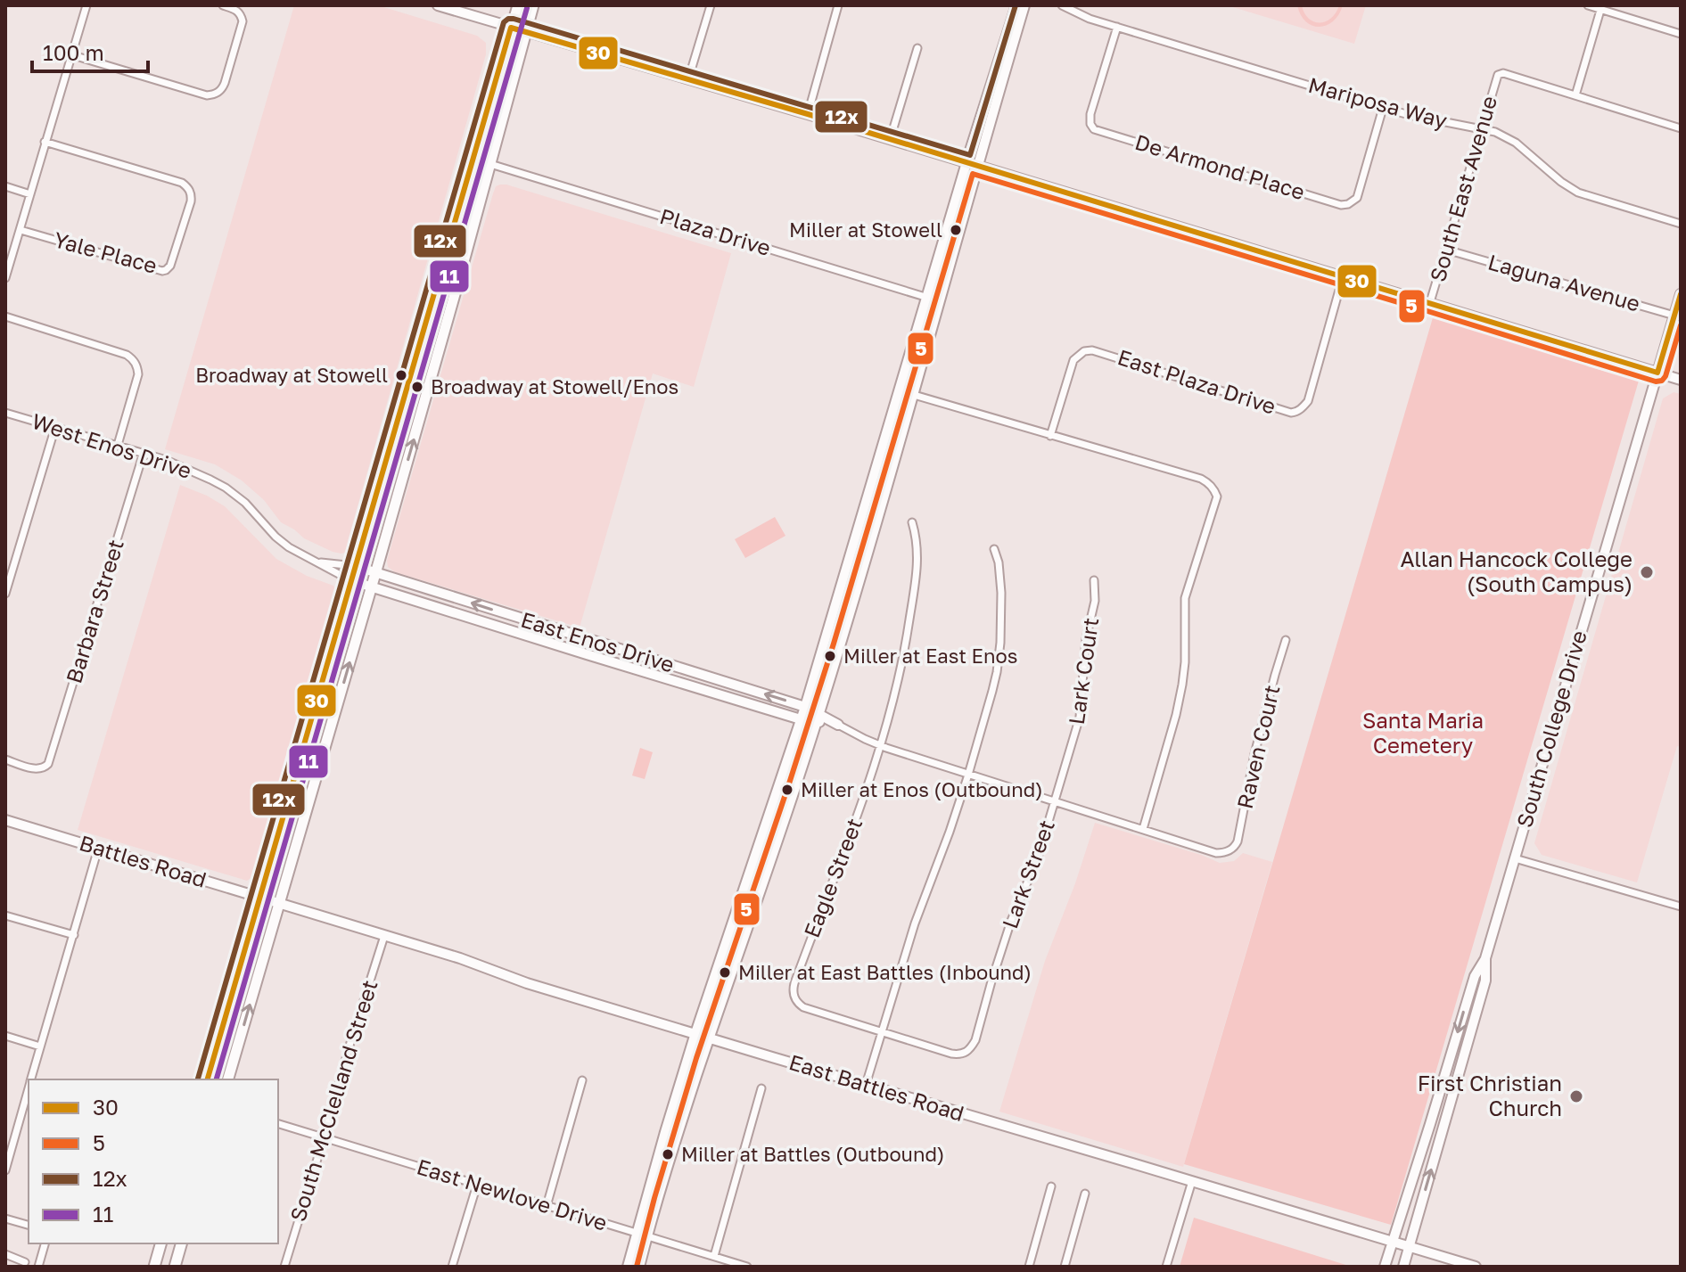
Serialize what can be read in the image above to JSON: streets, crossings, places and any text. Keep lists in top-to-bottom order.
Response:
{
  "streets": {
    "street": [
      "Mariposa Way",
      "De Armond Place",
      "South East Avenue",
      "Plaza Drive",
      "Yale Place",
      "Laguna Avenue",
      "East Plaza Drive",
      "West Enos Drive",
      "Barbara Street",
      "East Enos Drive",
      "Lark Court",
      "South College Drive",
      "Raven Court",
      "Battles Road",
      "Lark Street",
      "Eagle Street",
      "East Battles Road",
      "South McClelland Street",
      "East Newlove Drive"
    ]
  },
  "crossings": [
    ["Mariposa Way", "De Armond Place"],
    ["Mariposa Way", "South East Avenue"],
    ["South East Avenue", "Laguna Avenue"],
    ["Laguna Avenue", "South College Drive"],
    ["West Enos Drive", "Barbara Street"],
    ["West Enos Drive", "East Enos Drive"],
    ["East Enos Drive", "Lark Court"],
    ["East Enos Drive", "Raven Court"],
    ["East Enos Drive", "Lark Street"],
    ["East Enos Drive", "Eagle Street"],
    ["Lark Court", "Lark Street"],
    ["South College Drive", "East Battles Road"],
    ["Battles Road", "East Battles Road"],
    ["Lark Street", "Eagle Street"],
    ["East Battles Road", "South McClelland Street"],
    ["South McClelland Street", "East Newlove Drive"]
  ],
  "parks": ["Santa Maria Cemetery"],
  "places": [
    "Miller at Stowell",
    "Broadway at Stowell",
    "Broadway at Stowell/Enos",
    "Allan Hancock College (South Campus)",
    "Miller at East Enos",
    "Miller at Enos (Outbound)",
    "Miller at East Battles (Inbound)",
    "First Christian Church",
    "Miller at Battles (Outbound)"
  ],
  "lines": [
    "transit line 12x",
    "transit line 11",
    "transit line 30",
    "transit line 5"
  ],
  "legend": [
    "30",
    "5",
    "12x",
    "11"
  ],
  "scale_bar": "100 m"
}
